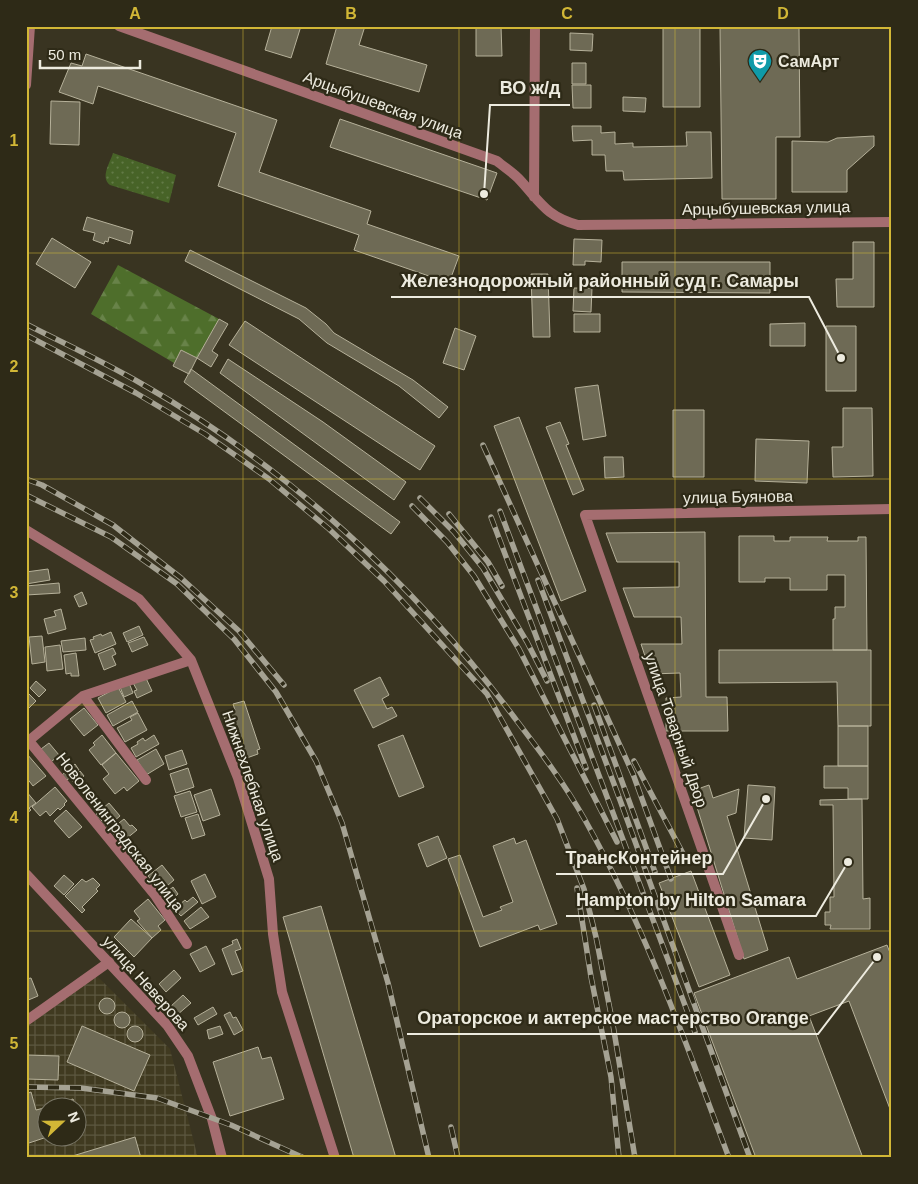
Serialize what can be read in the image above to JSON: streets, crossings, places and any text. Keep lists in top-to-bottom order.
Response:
{
  "streets": {
    "street": [
      "Арцыбушевская улица",
      "улица Буянова",
      "улица Товарный Двор",
      "Нижнехлебная улица",
      "Новоленинградская улица",
      "улица Неверова"
    ]
  },
  "crossings": [
    ["улица Буянова", "улица Товарный Двор"]
  ],
  "places": {
    "theatre": ["СамАрт"],
    "other": [
      "ВО ж/д",
      "Железнодорожный районный суд г. Самары",
      "ТрансКонтейнер",
      "Hampton by Hilton Samara",
      "Ораторское и актерское мастерство Orange"
    ]
  },
  "scale_bar": "50 m",
  "north": "right",
  "grid": {
    "columns": [
      "A",
      "B",
      "C",
      "D"
    ],
    "rows": [
      "1",
      "2",
      "3",
      "4",
      "5"
    ]
  }
}
